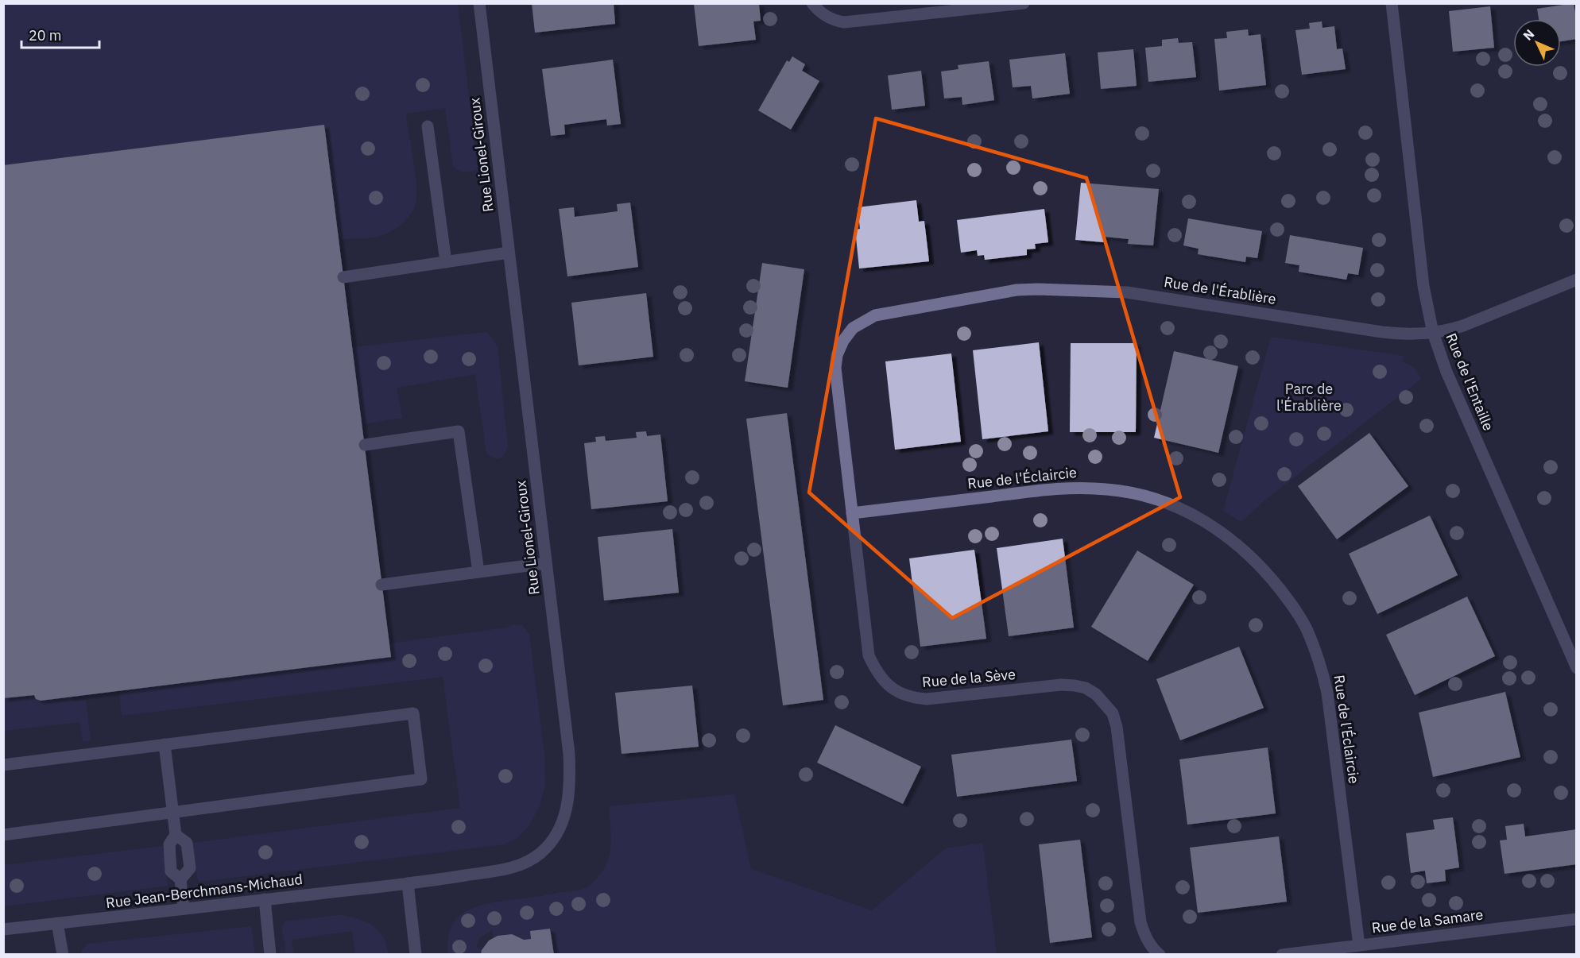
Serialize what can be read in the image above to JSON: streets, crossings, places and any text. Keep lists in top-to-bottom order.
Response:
{
  "streets": {
    "street": [
      "Rue Lionel-Giroux",
      "Rue de l'Érablière",
      "Rue de l'Entaille",
      "Rue de l'Éclaircie",
      "Rue de la Sève",
      "Rue Jean-Berchmans-Michaud",
      "Rue de la Samare"
    ]
  },
  "crossings": [
    ["Rue Lionel-Giroux", "Rue Jean-Berchmans-Michaud"],
    ["Rue de l'Érablière", "Rue de l'Entaille"],
    ["Rue de l'Érablière", "Rue de la Sève"],
    ["Rue de l'Éclaircie", "Rue de la Sève"],
    ["Rue de l'Éclaircie", "Rue de la Samare"]
  ],
  "parks": ["Parc de l'Érablière"],
  "scale_bar": "20 m",
  "north": "top left"
}
